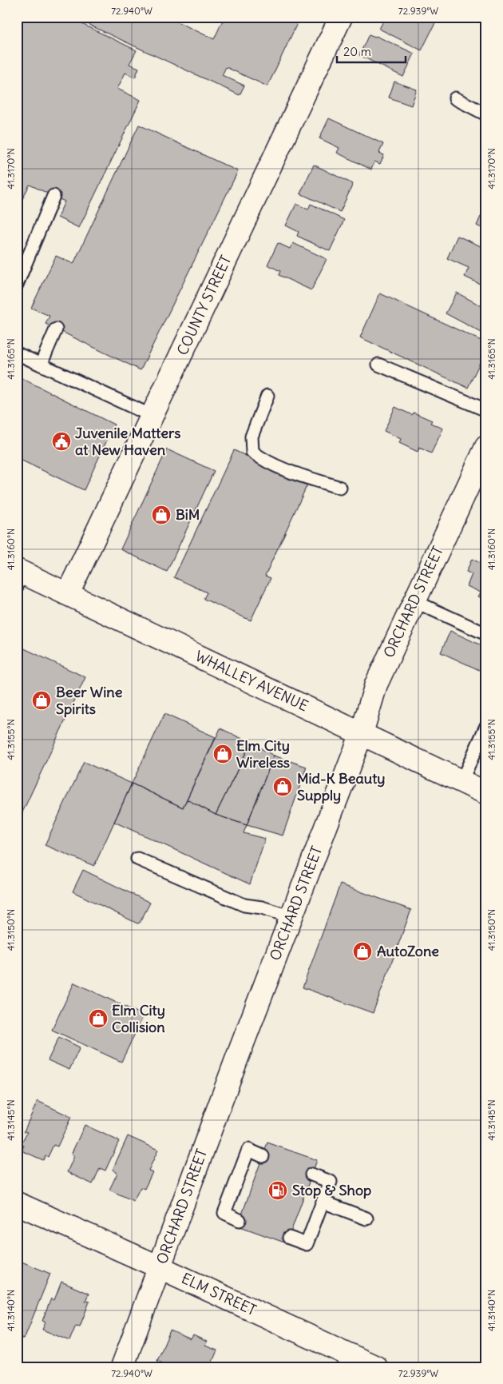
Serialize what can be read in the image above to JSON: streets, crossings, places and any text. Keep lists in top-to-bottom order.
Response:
{
  "streets": {
    "main road": [
      "COUNTY STREET",
      "ORCHARD STREET",
      "WHALLEY AVENUE",
      "ELM STREET"
    ]
  },
  "crossings": [
    ["COUNTY STREET", "WHALLEY AVENUE"],
    ["ORCHARD STREET", "WHALLEY AVENUE"],
    ["ORCHARD STREET", "ELM STREET"]
  ],
  "places": {
    "public building": ["Juvenile Matters at New Haven"],
    "shop": [
      "BiM",
      "Beer Wine Spirits",
      "Elm City Wireless",
      "Mid-K Beauty Supply",
      "AutoZone",
      "Elm City Collision"
    ],
    "fuel station": ["Stop & Shop"]
  },
  "scale_bar": "20 m",
  "coordinates": [
    "72.940°W",
    "72.939°W",
    "41.3170°N",
    "41.3165°N",
    "41.3160°N",
    "41.3155°N",
    "41.3150°N",
    "41.3145°N",
    "41.3140°N"
  ]
}
